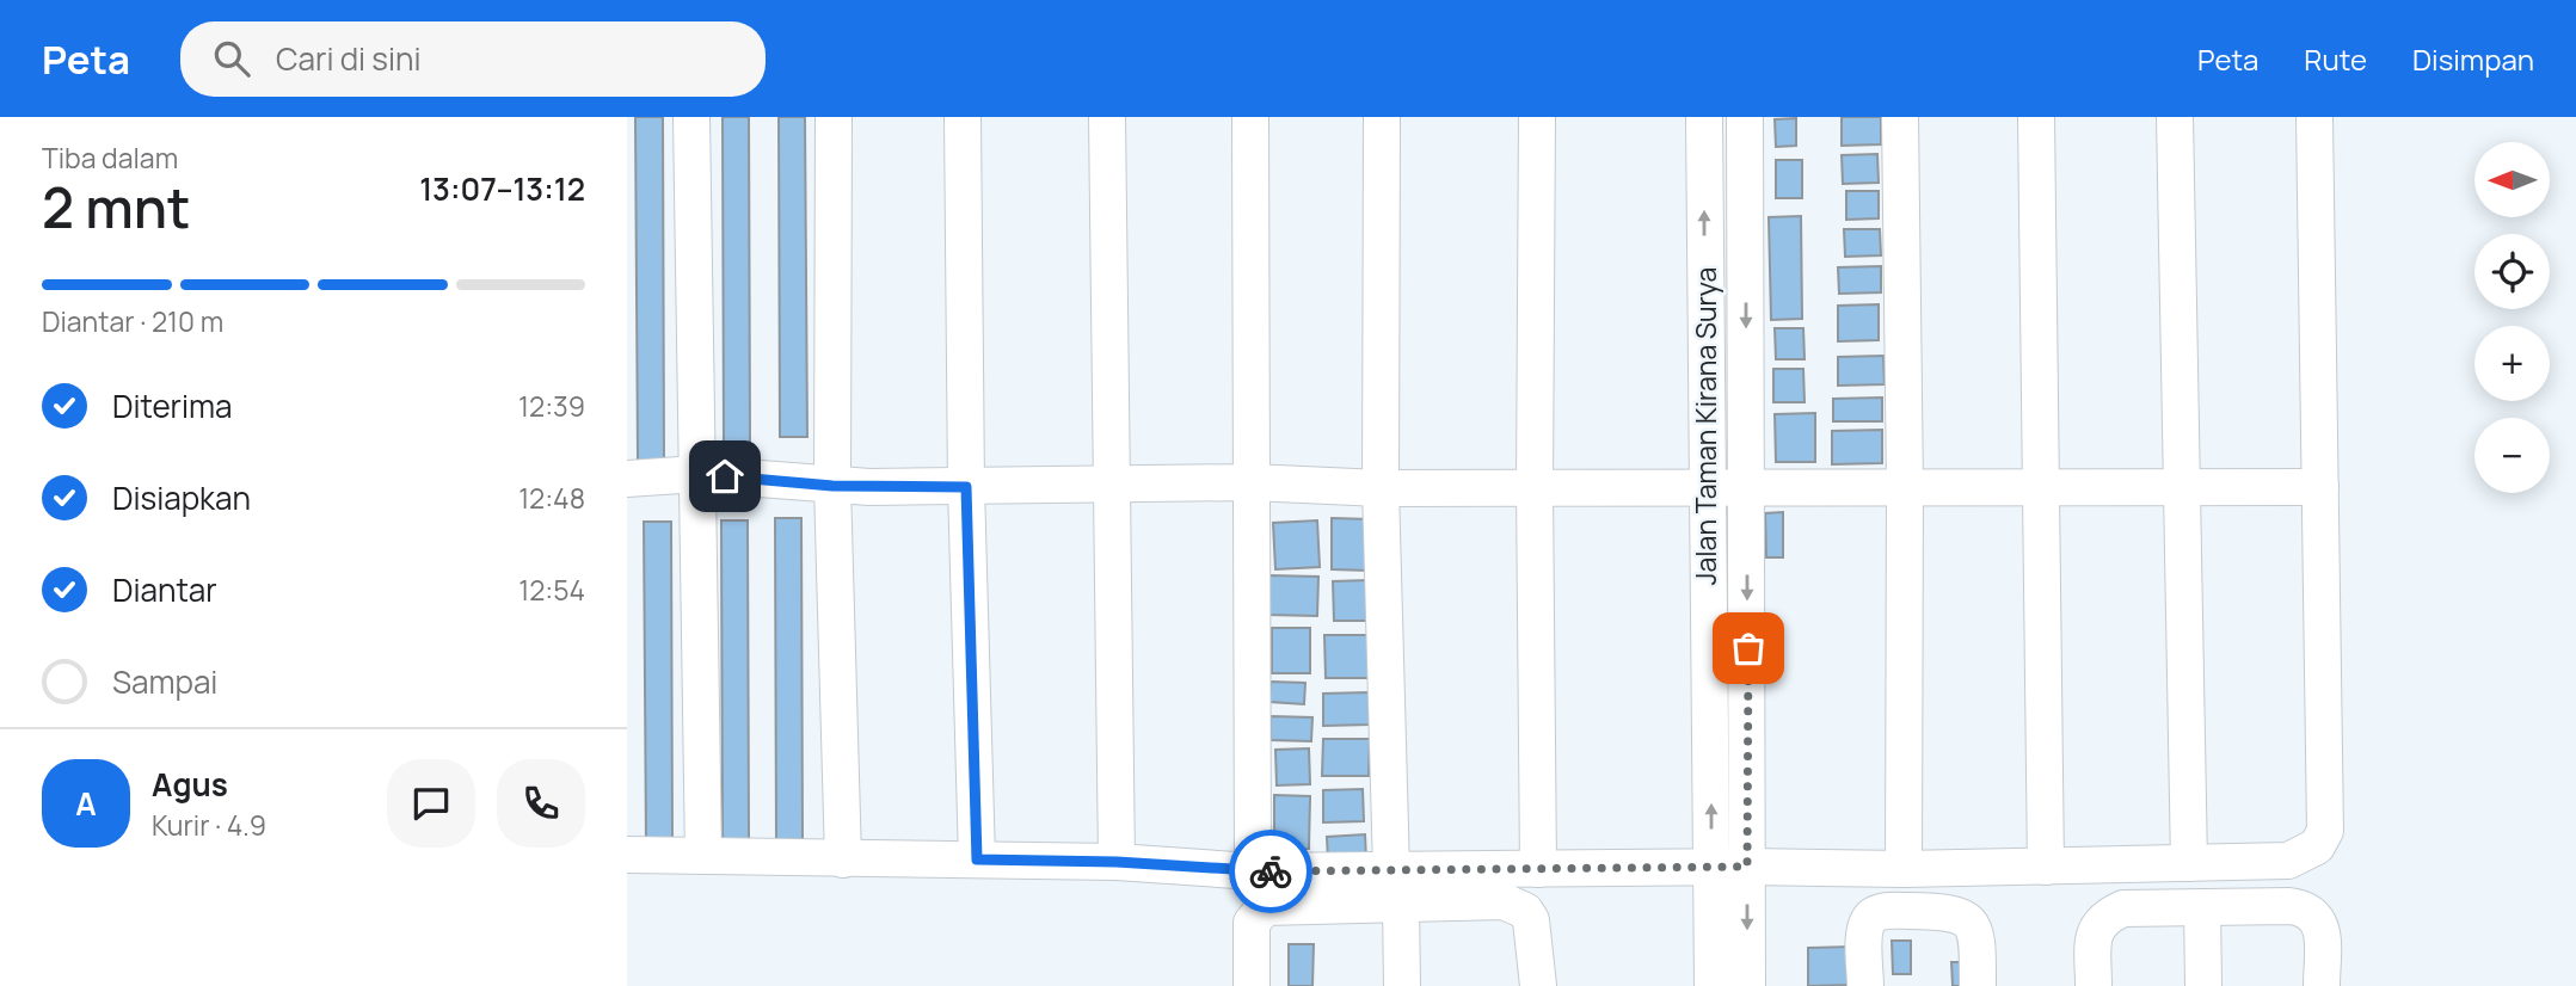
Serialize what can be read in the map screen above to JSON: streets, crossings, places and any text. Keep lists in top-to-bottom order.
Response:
{
  "streets": {
    "street": ["Jalan Taman Kirana Surya"]
  },
  "north": "left",
  "page": {
    "header": "Peta",
    "search": "Cari di sini",
    "nav": ["Peta", "Rute", "Disimpan"],
    "heading": ["2 mnt", "Tiba dalam", "13:07–13:12"],
    "panel": ["Agus", "Kurir · 4.9"],
    "map_buttons": ["+", "−"],
    "bar": "Diantar · 210 m",
    "list": [
      ["Diterima", "12:39"],
      ["Disiapkan", "12:48"],
      ["Diantar", "12:54"],
      "Sampai"
    ],
    "round": "A"
  }
}
